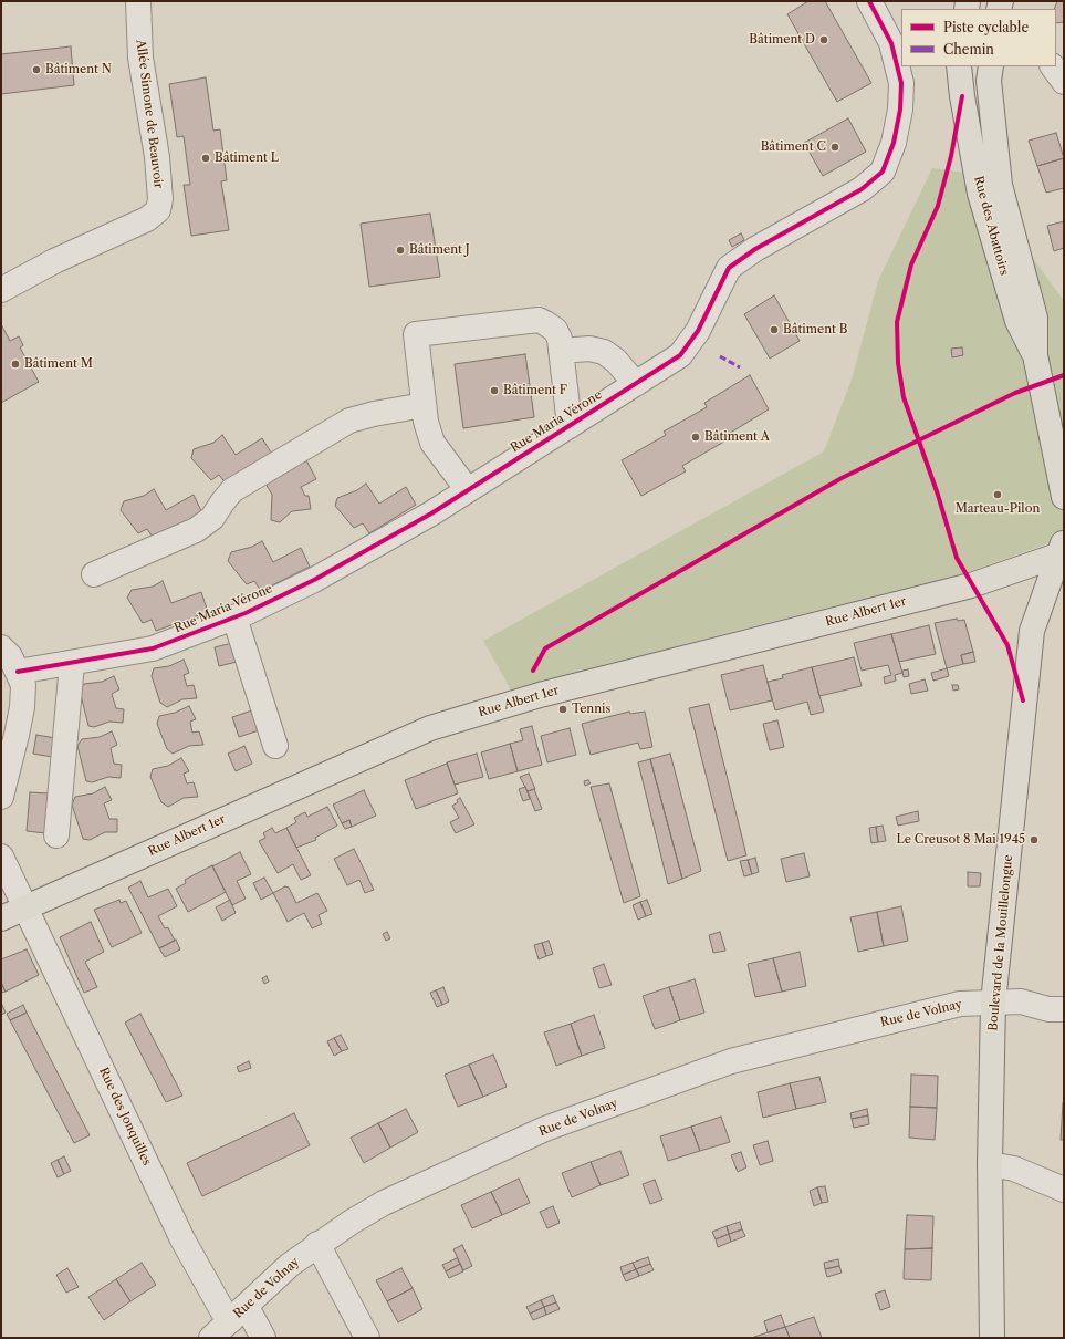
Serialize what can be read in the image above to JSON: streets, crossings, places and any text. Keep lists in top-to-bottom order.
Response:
{
  "streets": {
    "main road": ["Rue des Abattoirs", "Rue Albert 1er", "Boulevard de la Mouillelongue"],
    "street": [
      "Allée Simone de Beauvoir",
      "Rue Maria Vérone",
      "Rue de Volnay",
      "Rue des Jonquilles"
    ]
  },
  "crossings": [
    ["Rue Albert 1er", "Boulevard de la Mouillelongue"],
    ["Rue Albert 1er", "Rue des Jonquilles"],
    ["Boulevard de la Mouillelongue", "Rue de Volnay"],
    ["Rue de Volnay", "Rue des Jonquilles"]
  ],
  "places": [
    "Bâtiment D",
    "Bâtiment N",
    "Bâtiment C",
    "Bâtiment L",
    "Bâtiment J",
    "Bâtiment B",
    "Bâtiment M",
    "Bâtiment F",
    "Bâtiment A",
    "Marteau-Pilon",
    "Tennis",
    "Le Creusot 8 Mai 1945"
  ],
  "legend": ["Piste cyclable", "Chemin"]
}
